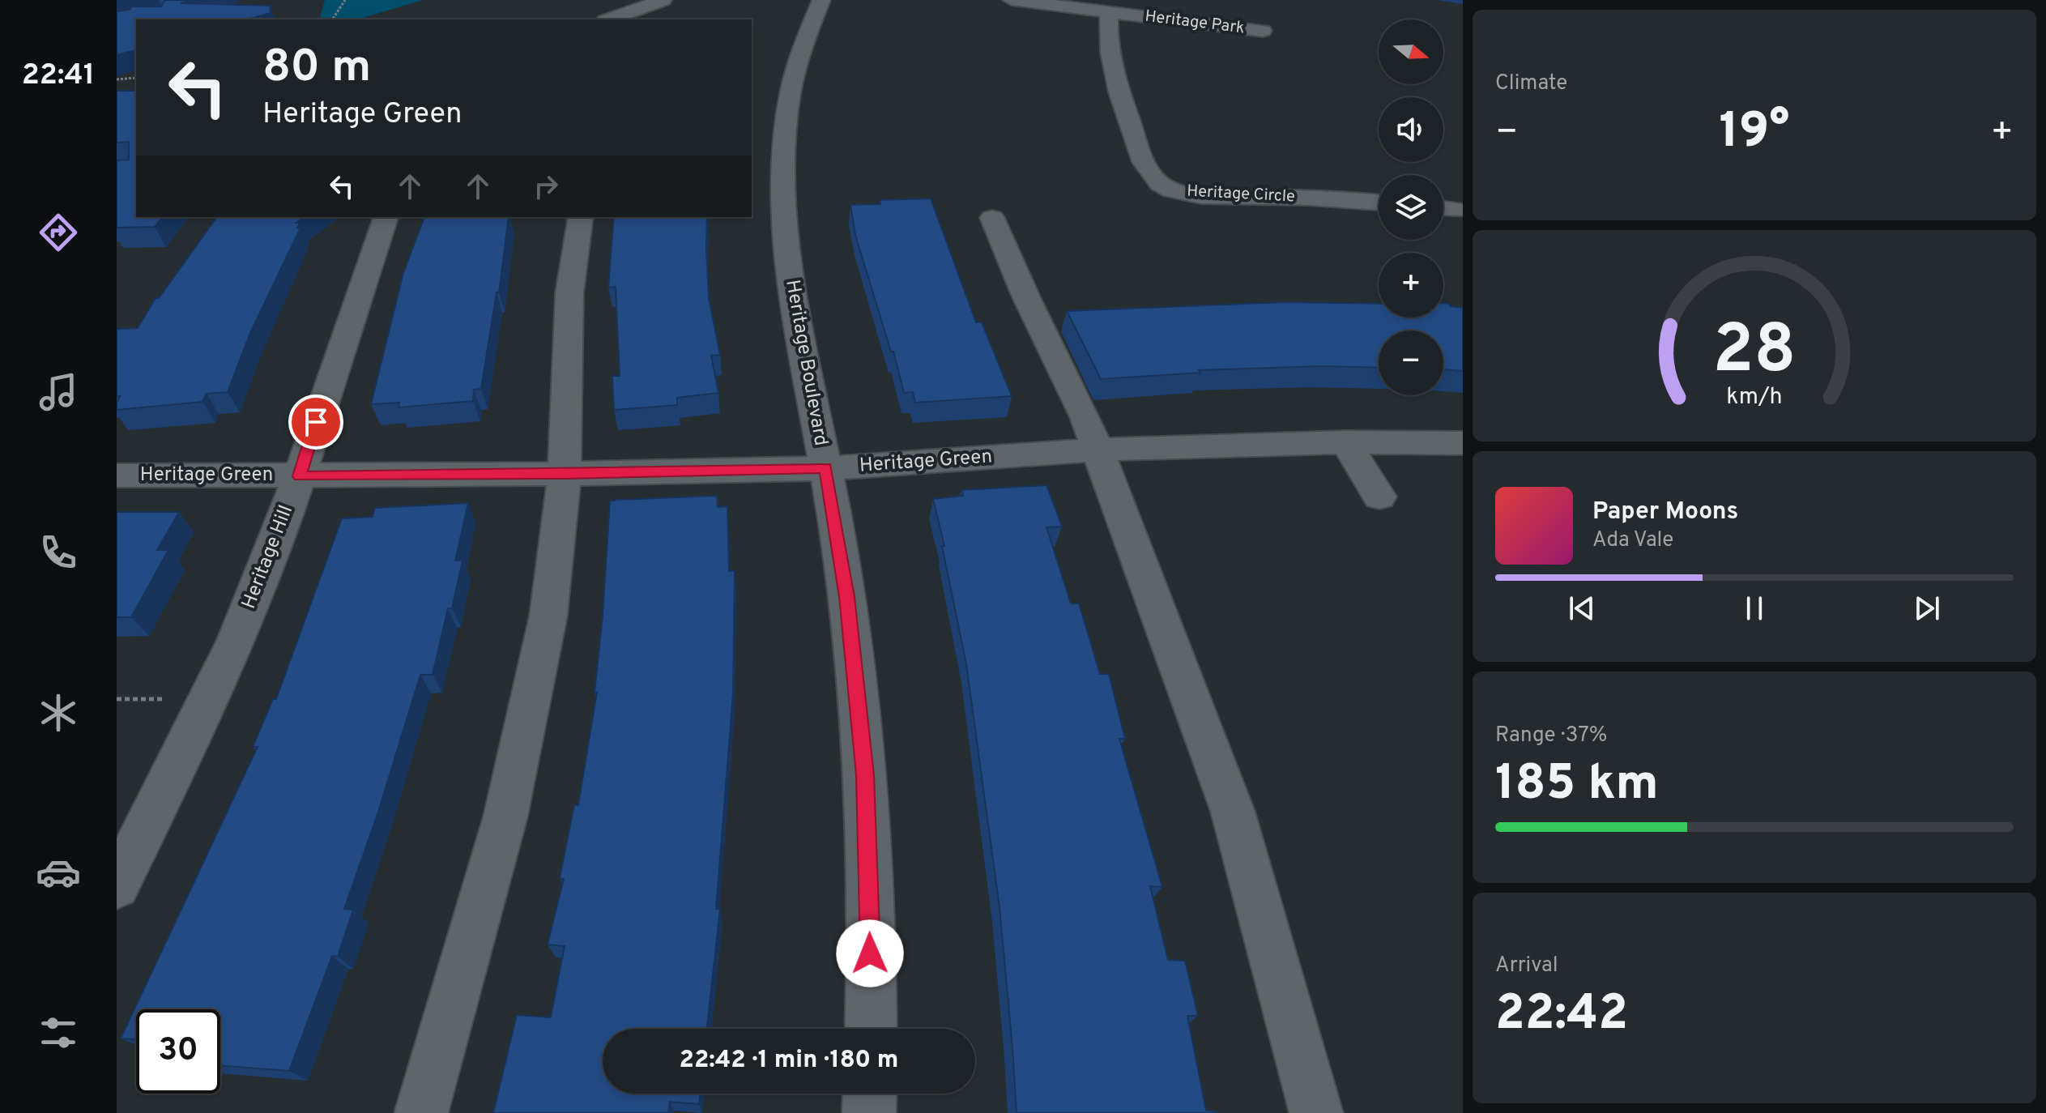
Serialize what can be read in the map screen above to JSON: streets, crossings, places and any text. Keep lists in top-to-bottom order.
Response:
{
  "streets": {
    "street": [
      "Heritage Park",
      "Heritage Circle",
      "Heritage Boulevard",
      "Heritage Green",
      "Heritage Hill"
    ]
  },
  "crossings": [
    ["Heritage Park", "Heritage Circle"],
    ["Heritage Boulevard", "Heritage Green"],
    ["Heritage Green", "Heritage Hill"]
  ],
  "north": "right",
  "page": {
    "tabs": "22:41",
    "tile": [
      "Climate",
      ["Range · 37%", "185 km"],
      ["Arrival", "22:42"]
    ],
    "map_buttons": ["+", "−"],
    "turn": ["80 m", "Heritage Green"],
    "heat": ["−", "19°", "+"],
    "song": ["Paper Moons", "Ada Vale"],
    "limit": "30",
    "trip": "22:42 · 1 min · 180 m",
    "gauge": ["28", "km/h"]
  }
}
